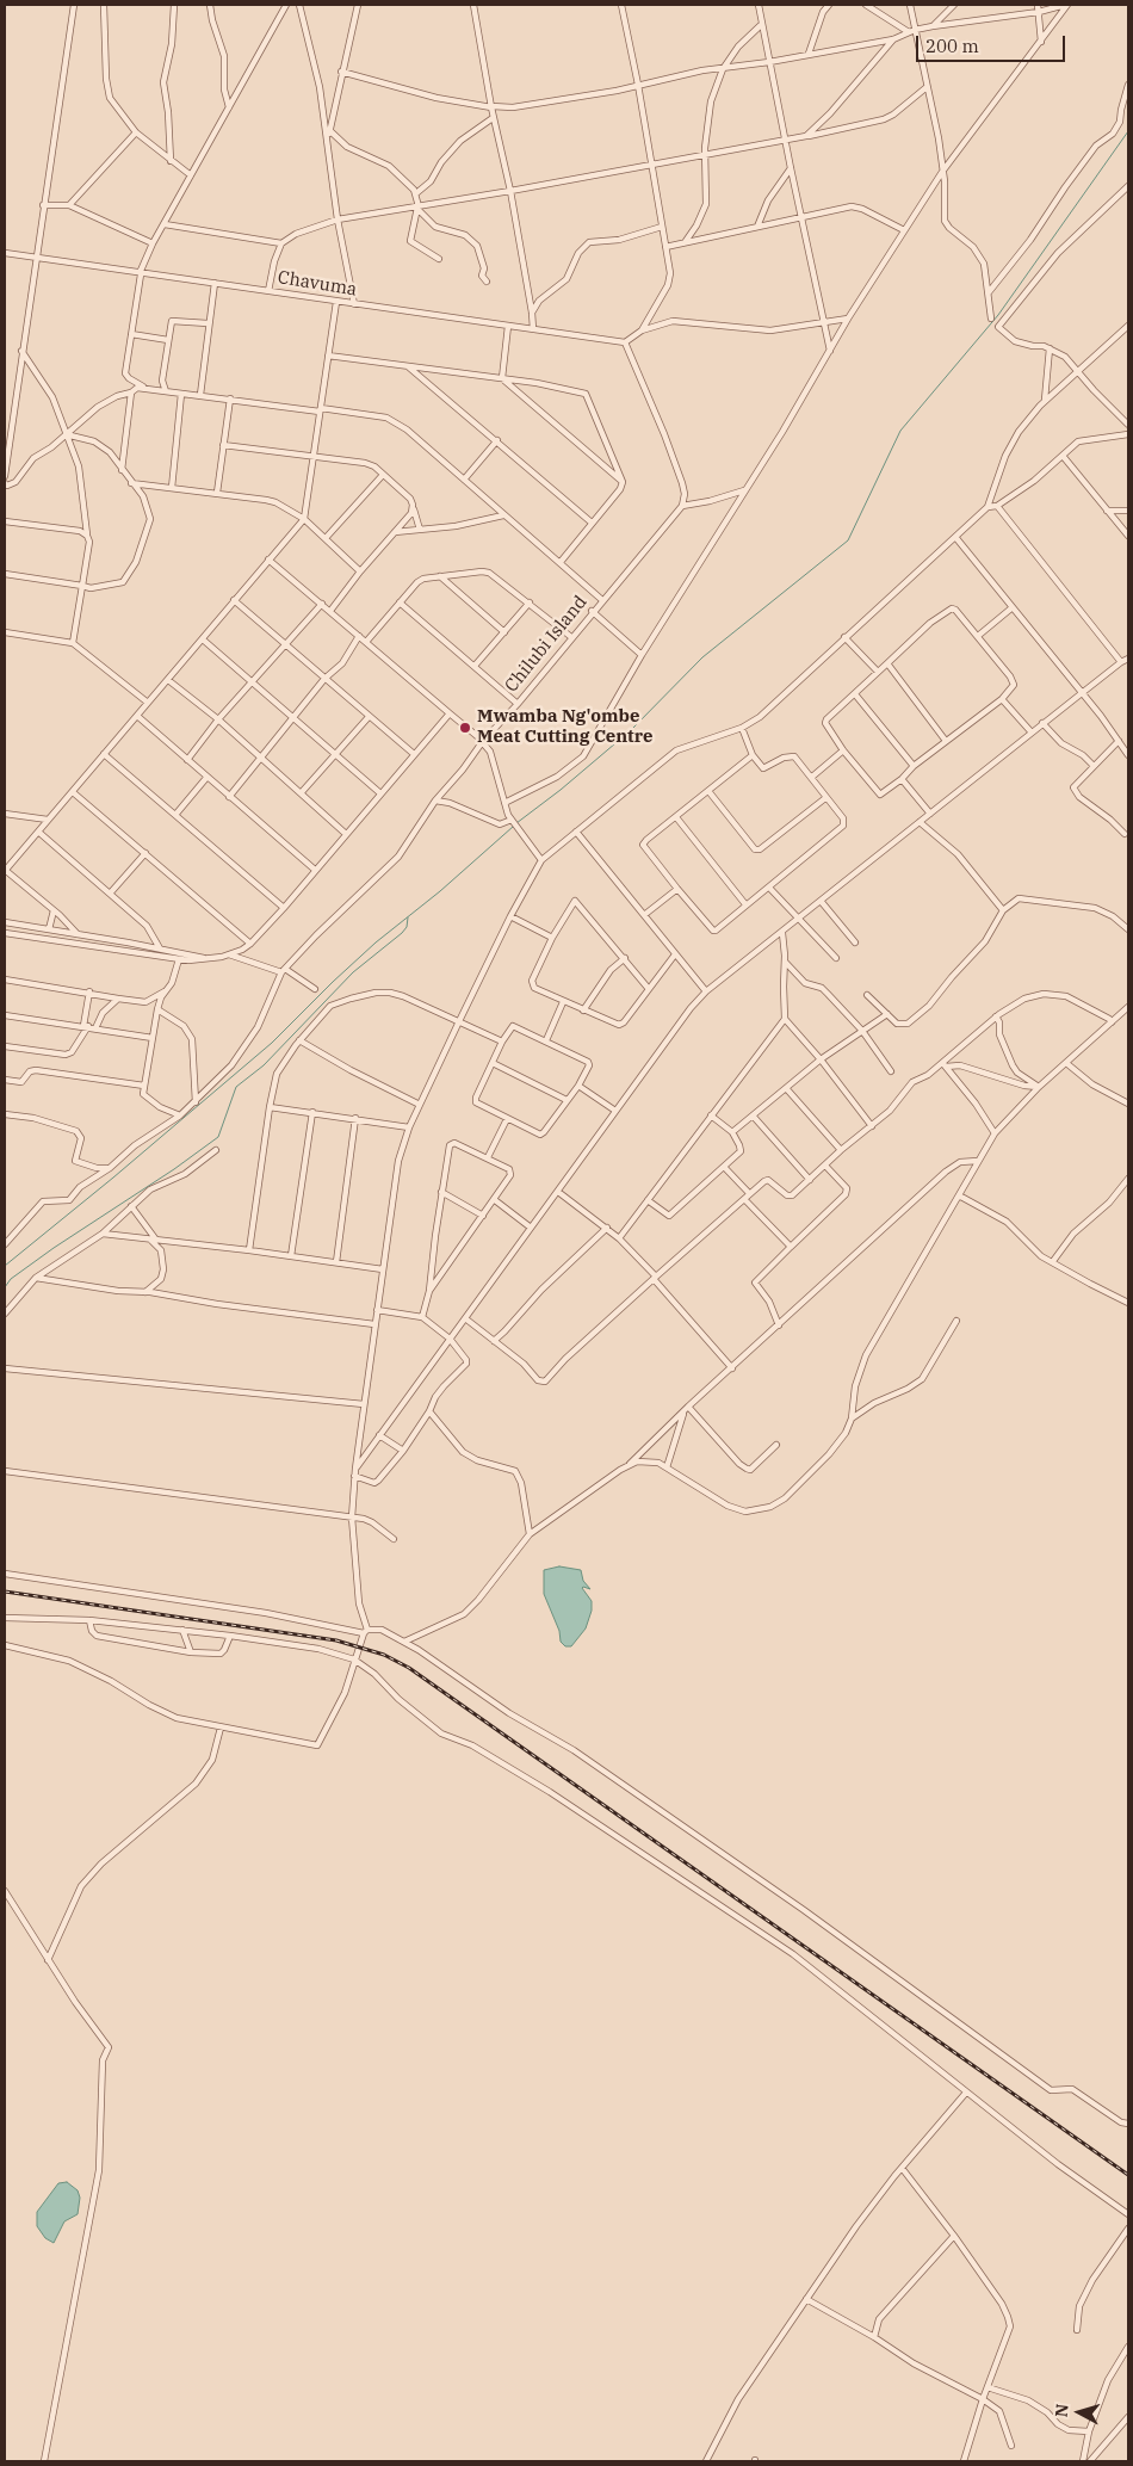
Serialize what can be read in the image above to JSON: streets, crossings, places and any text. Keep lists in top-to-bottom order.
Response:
{
  "streets": {
    "street": ["Chavuma", "Chilubi Island"]
  },
  "places": ["Mwamba Ng'ombe Meat Cutting Centre"],
  "scale_bar": "200 m",
  "north": "left"
}
